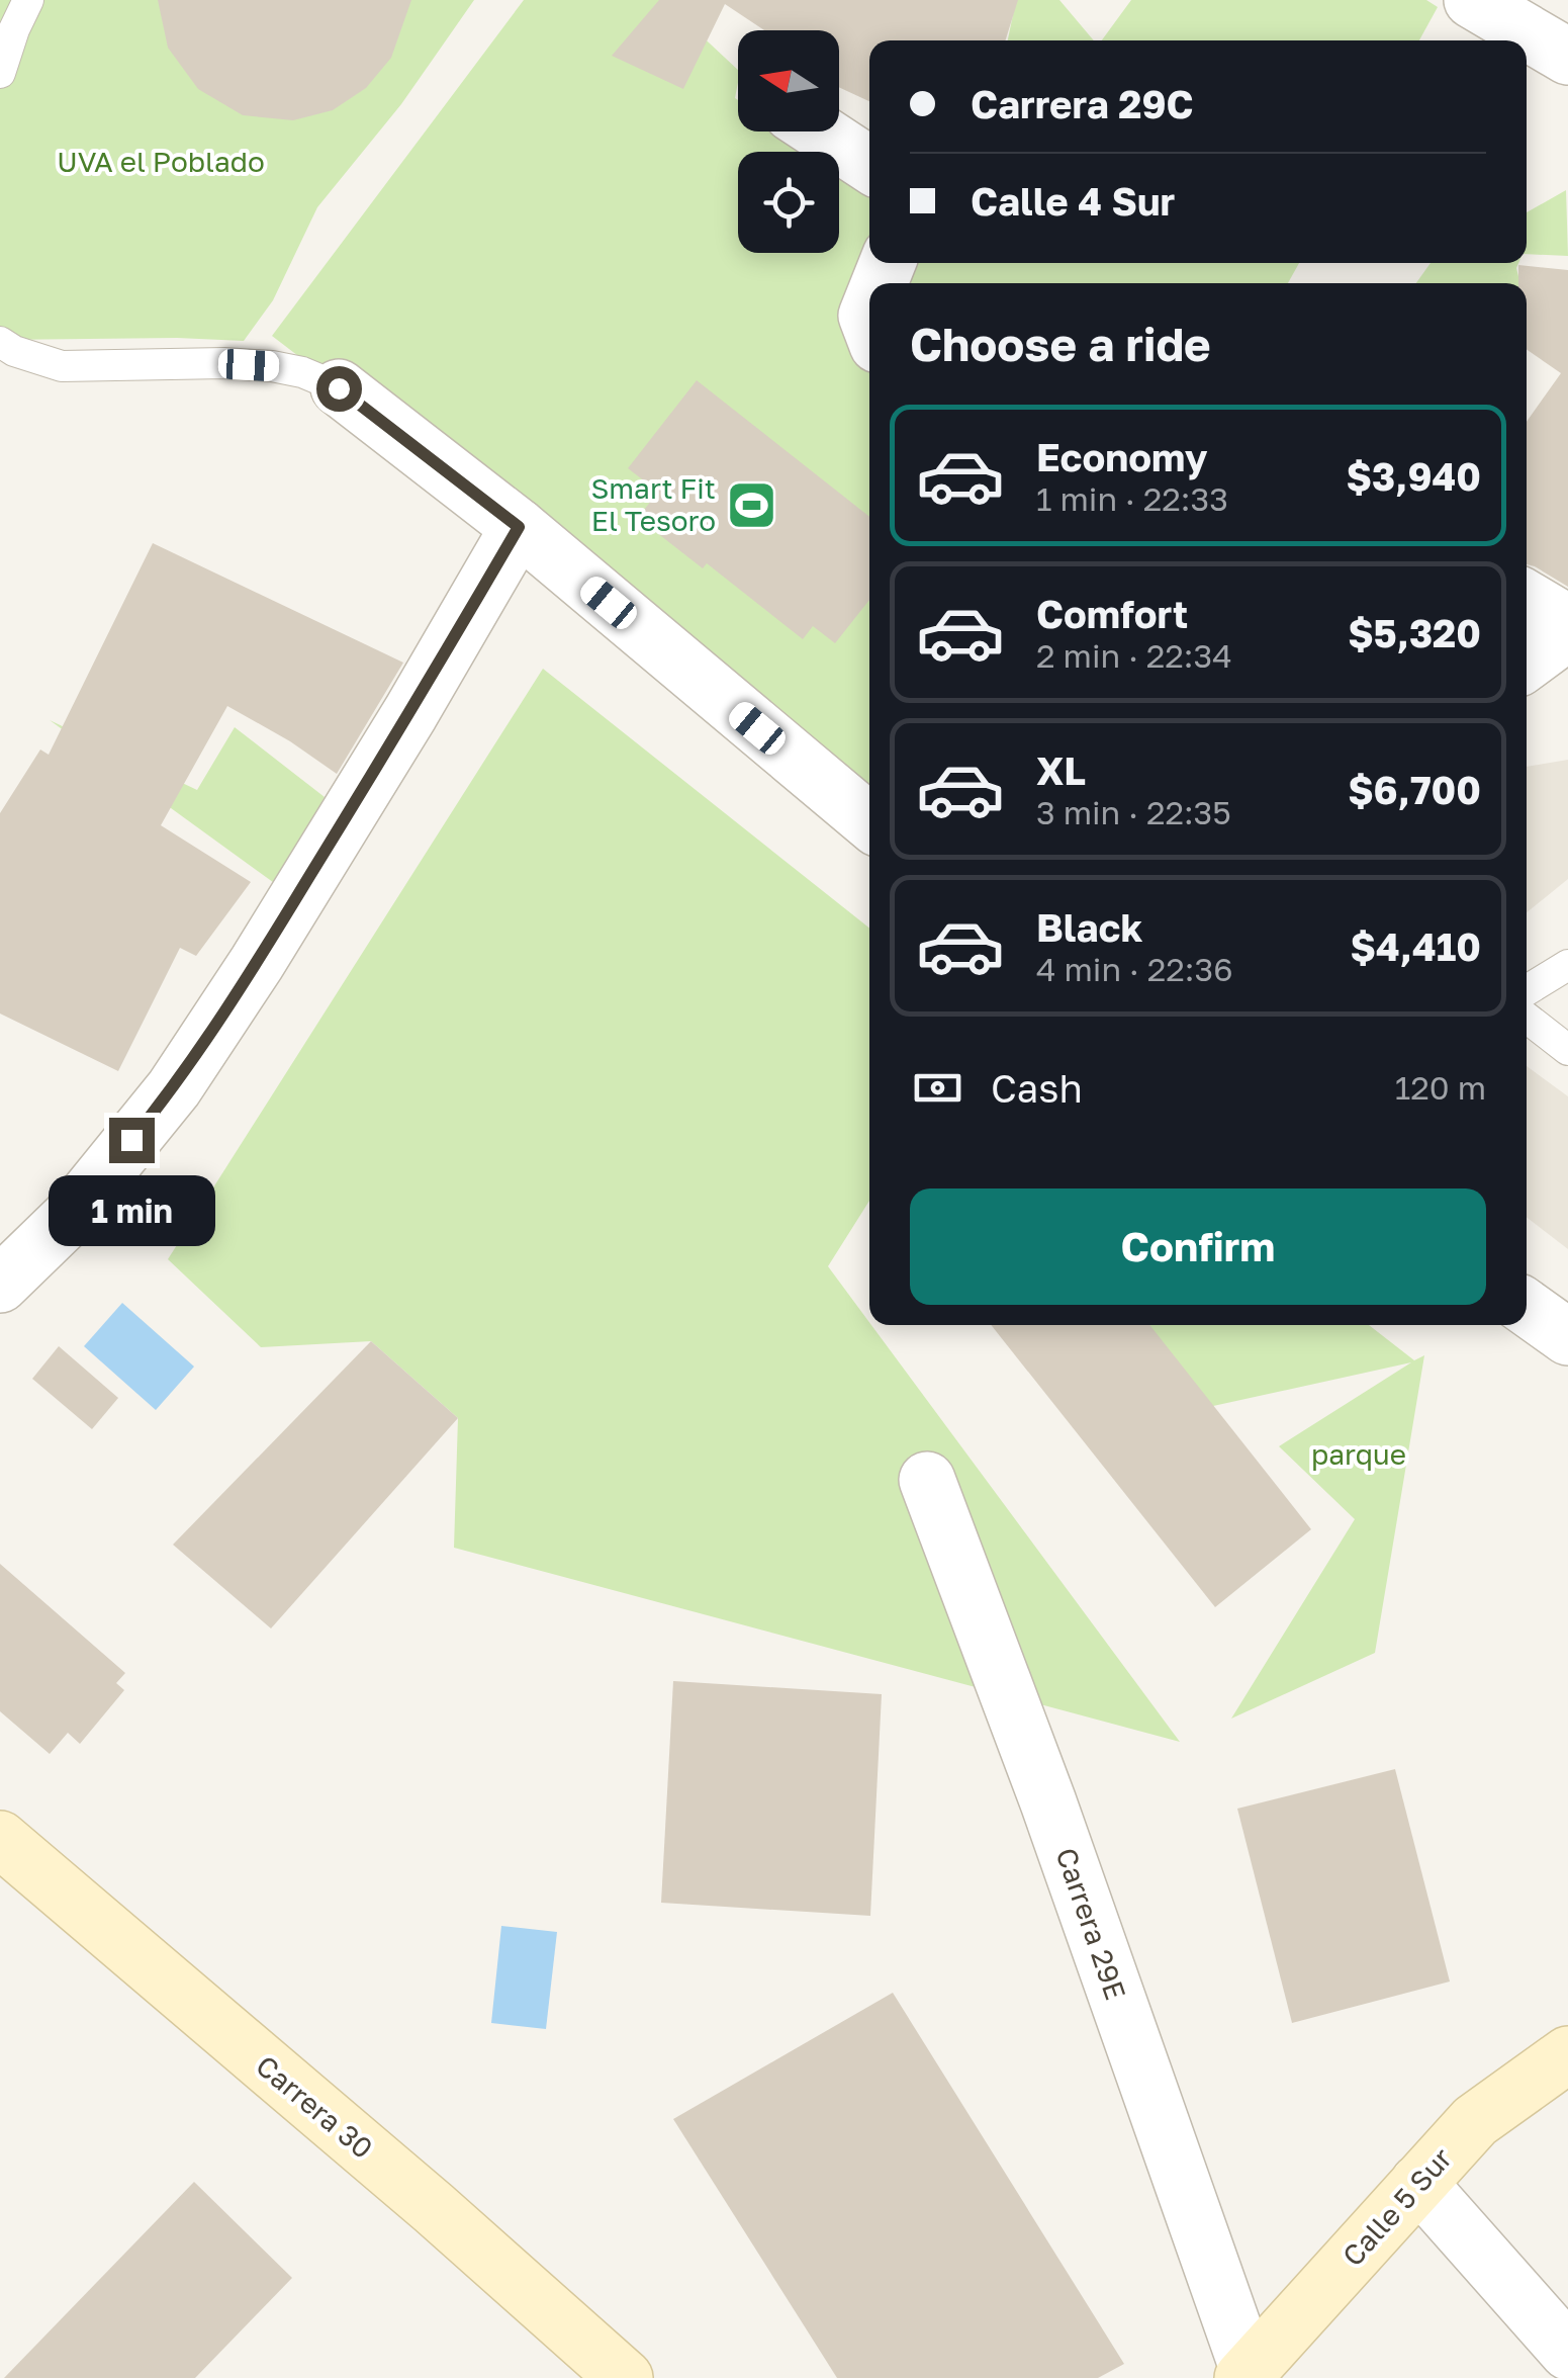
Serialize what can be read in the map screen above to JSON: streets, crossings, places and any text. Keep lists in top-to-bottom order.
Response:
{
  "streets": {
    "street": ["Carrera 29E", "Carrera 30", "Calle 5 Sur"]
  },
  "crossings": [
    ["Carrera 29E", "Calle 5 Sur"]
  ],
  "parks": ["UVA el Poblado", "parque"],
  "places": {
    "sports": ["Smart Fit El Tesoro"]
  },
  "north": "left",
  "page": {
    "banner": ["Carrera 29C", "Calle 4 Sur"],
    "heading": "Choose a ride",
    "list": [
      {
        "name": "Economy",
        "note": "1 min · 22:33",
        "value": "$3,940"
      },
      {
        "name": "Comfort",
        "note": "2 min · 22:34",
        "value": "$5,320"
      },
      {
        "name": "XL",
        "note": "3 min · 22:35",
        "value": "$6,700"
      },
      {
        "name": "Black",
        "note": "4 min · 22:36",
        "value": "$4,410"
      }
    ],
    "pay": ["Cash", "120 m"],
    "buttons": "Confirm",
    "bubble": "1 min"
  }
}
